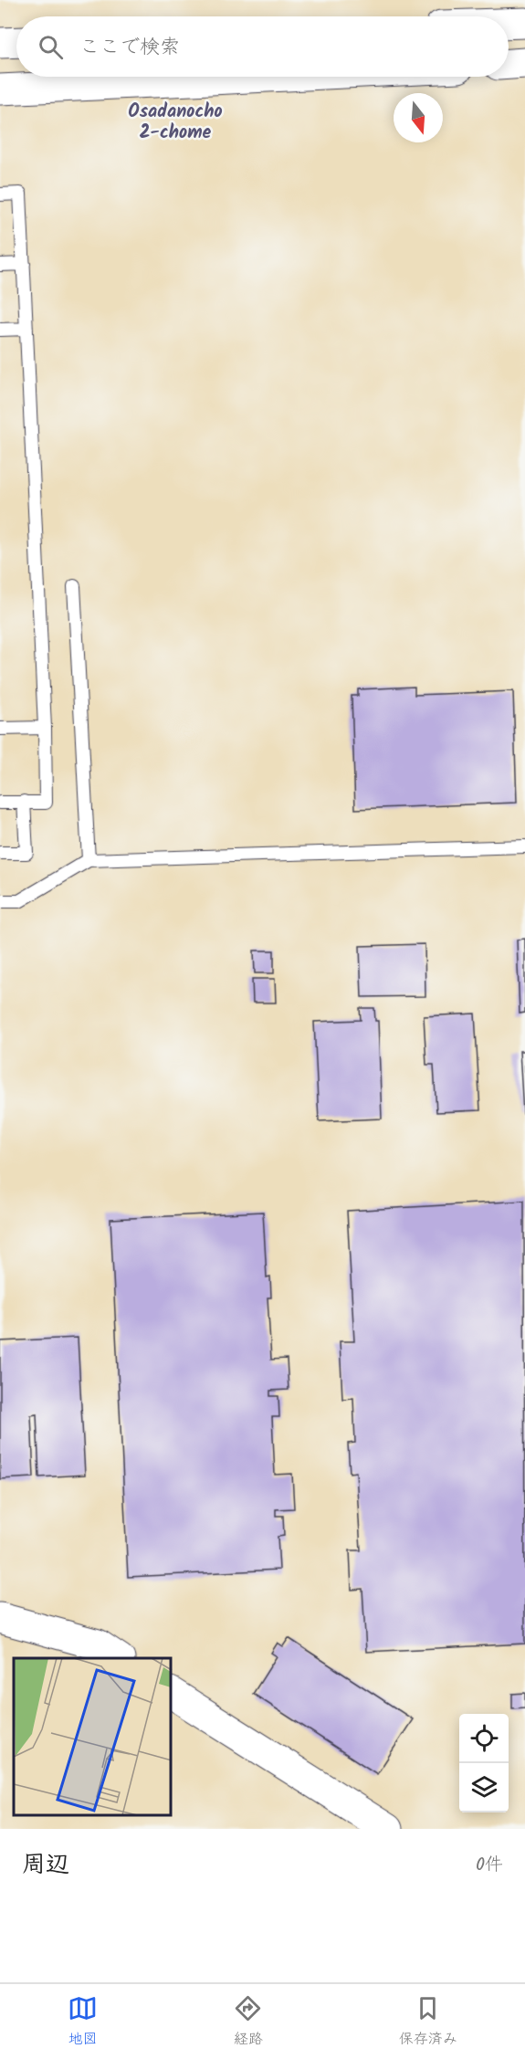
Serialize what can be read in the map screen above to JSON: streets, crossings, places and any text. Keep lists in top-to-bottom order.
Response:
{
  "districts": ["Osadanocho 2-chome"],
  "north": "bottom",
  "page": {
    "search": "ここで検索",
    "heading": ["周辺", "0件"],
    "nav": ["地図", "経路", "保存済み"]
  }
}
